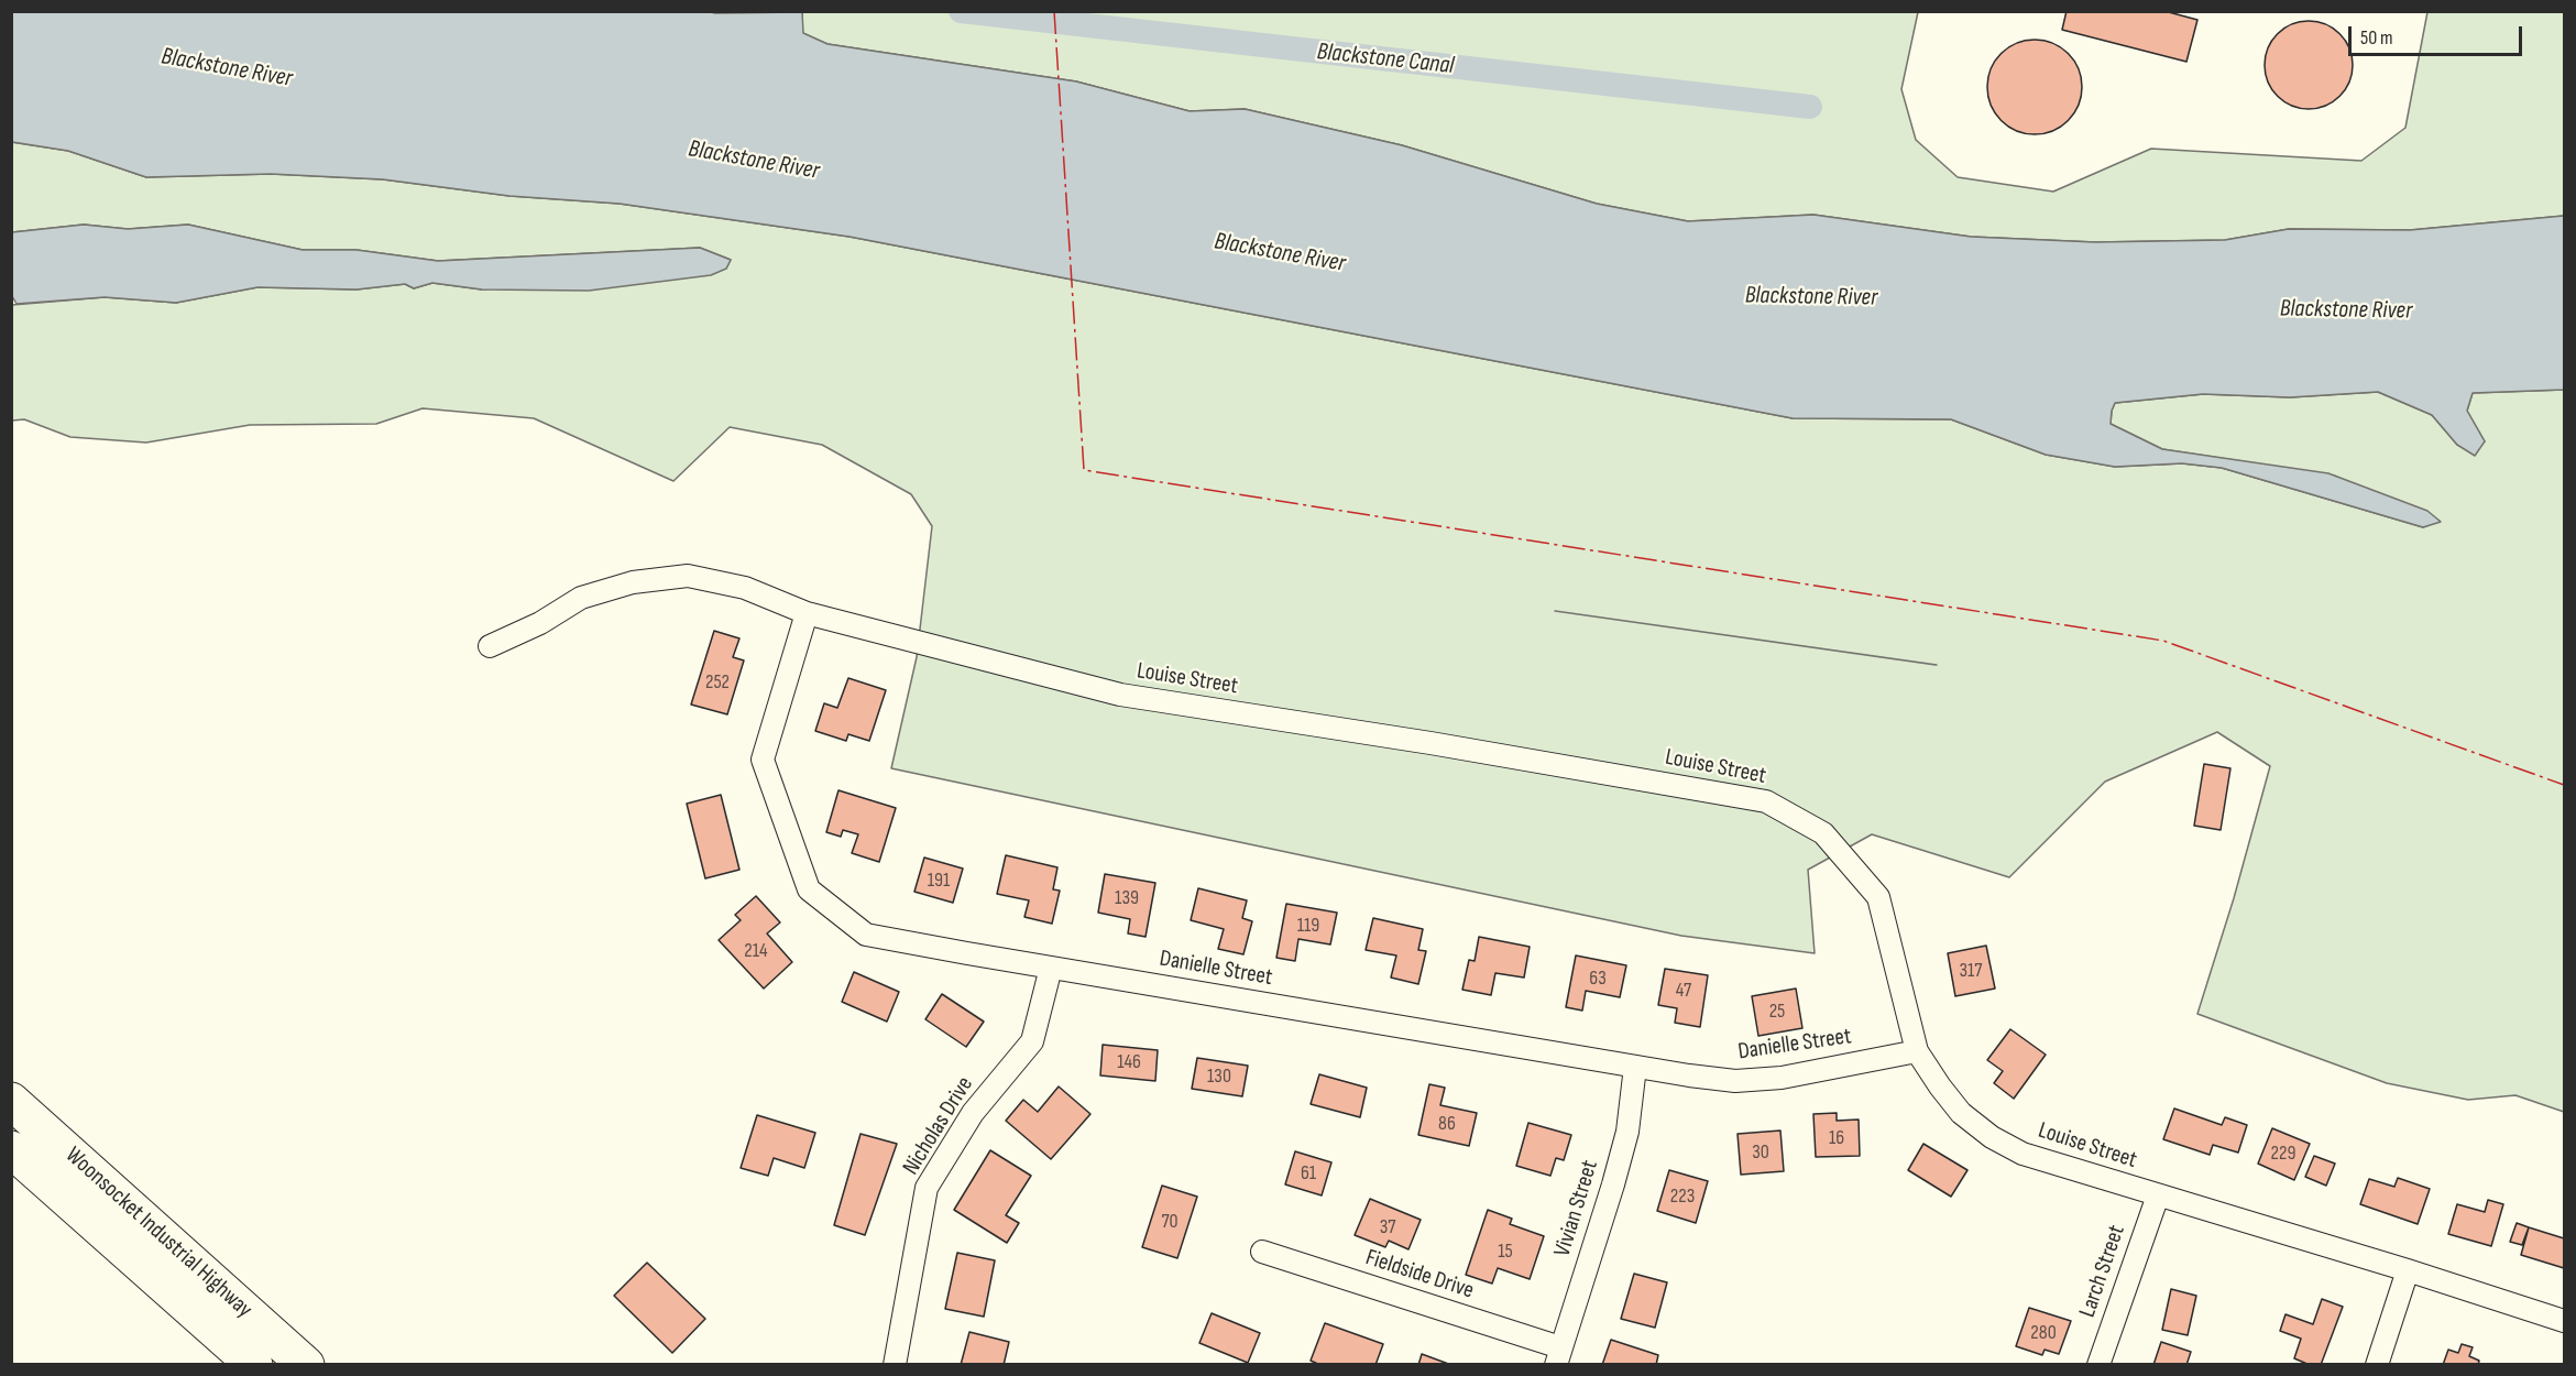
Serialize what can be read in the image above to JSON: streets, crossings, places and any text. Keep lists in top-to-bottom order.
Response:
{
  "streets": {
    "highway": ["Woonsocket Industrial Highway"],
    "street": [
      "Louise Street",
      "Danielle Street",
      "Nicholas Drive",
      "Vivian Street",
      "Larch Street",
      "Fieldside Drive"
    ]
  },
  "crossings": [
    ["Louise Street", "Danielle Street"],
    ["Louise Street", "Larch Street"],
    ["Danielle Street", "Nicholas Drive"],
    ["Danielle Street", "Vivian Street"],
    ["Vivian Street", "Fieldside Drive"]
  ],
  "water": ["Blackstone Canal", "Blackstone River"],
  "house_numbers": [
    "252",
    "191",
    "139",
    "119",
    "214",
    "317",
    "63",
    "47",
    "25",
    "146",
    "130",
    "86",
    "16",
    "30",
    "229",
    "61",
    "223",
    "70",
    "37",
    "15",
    "280"
  ],
  "scale_bar": "50 m"
}
